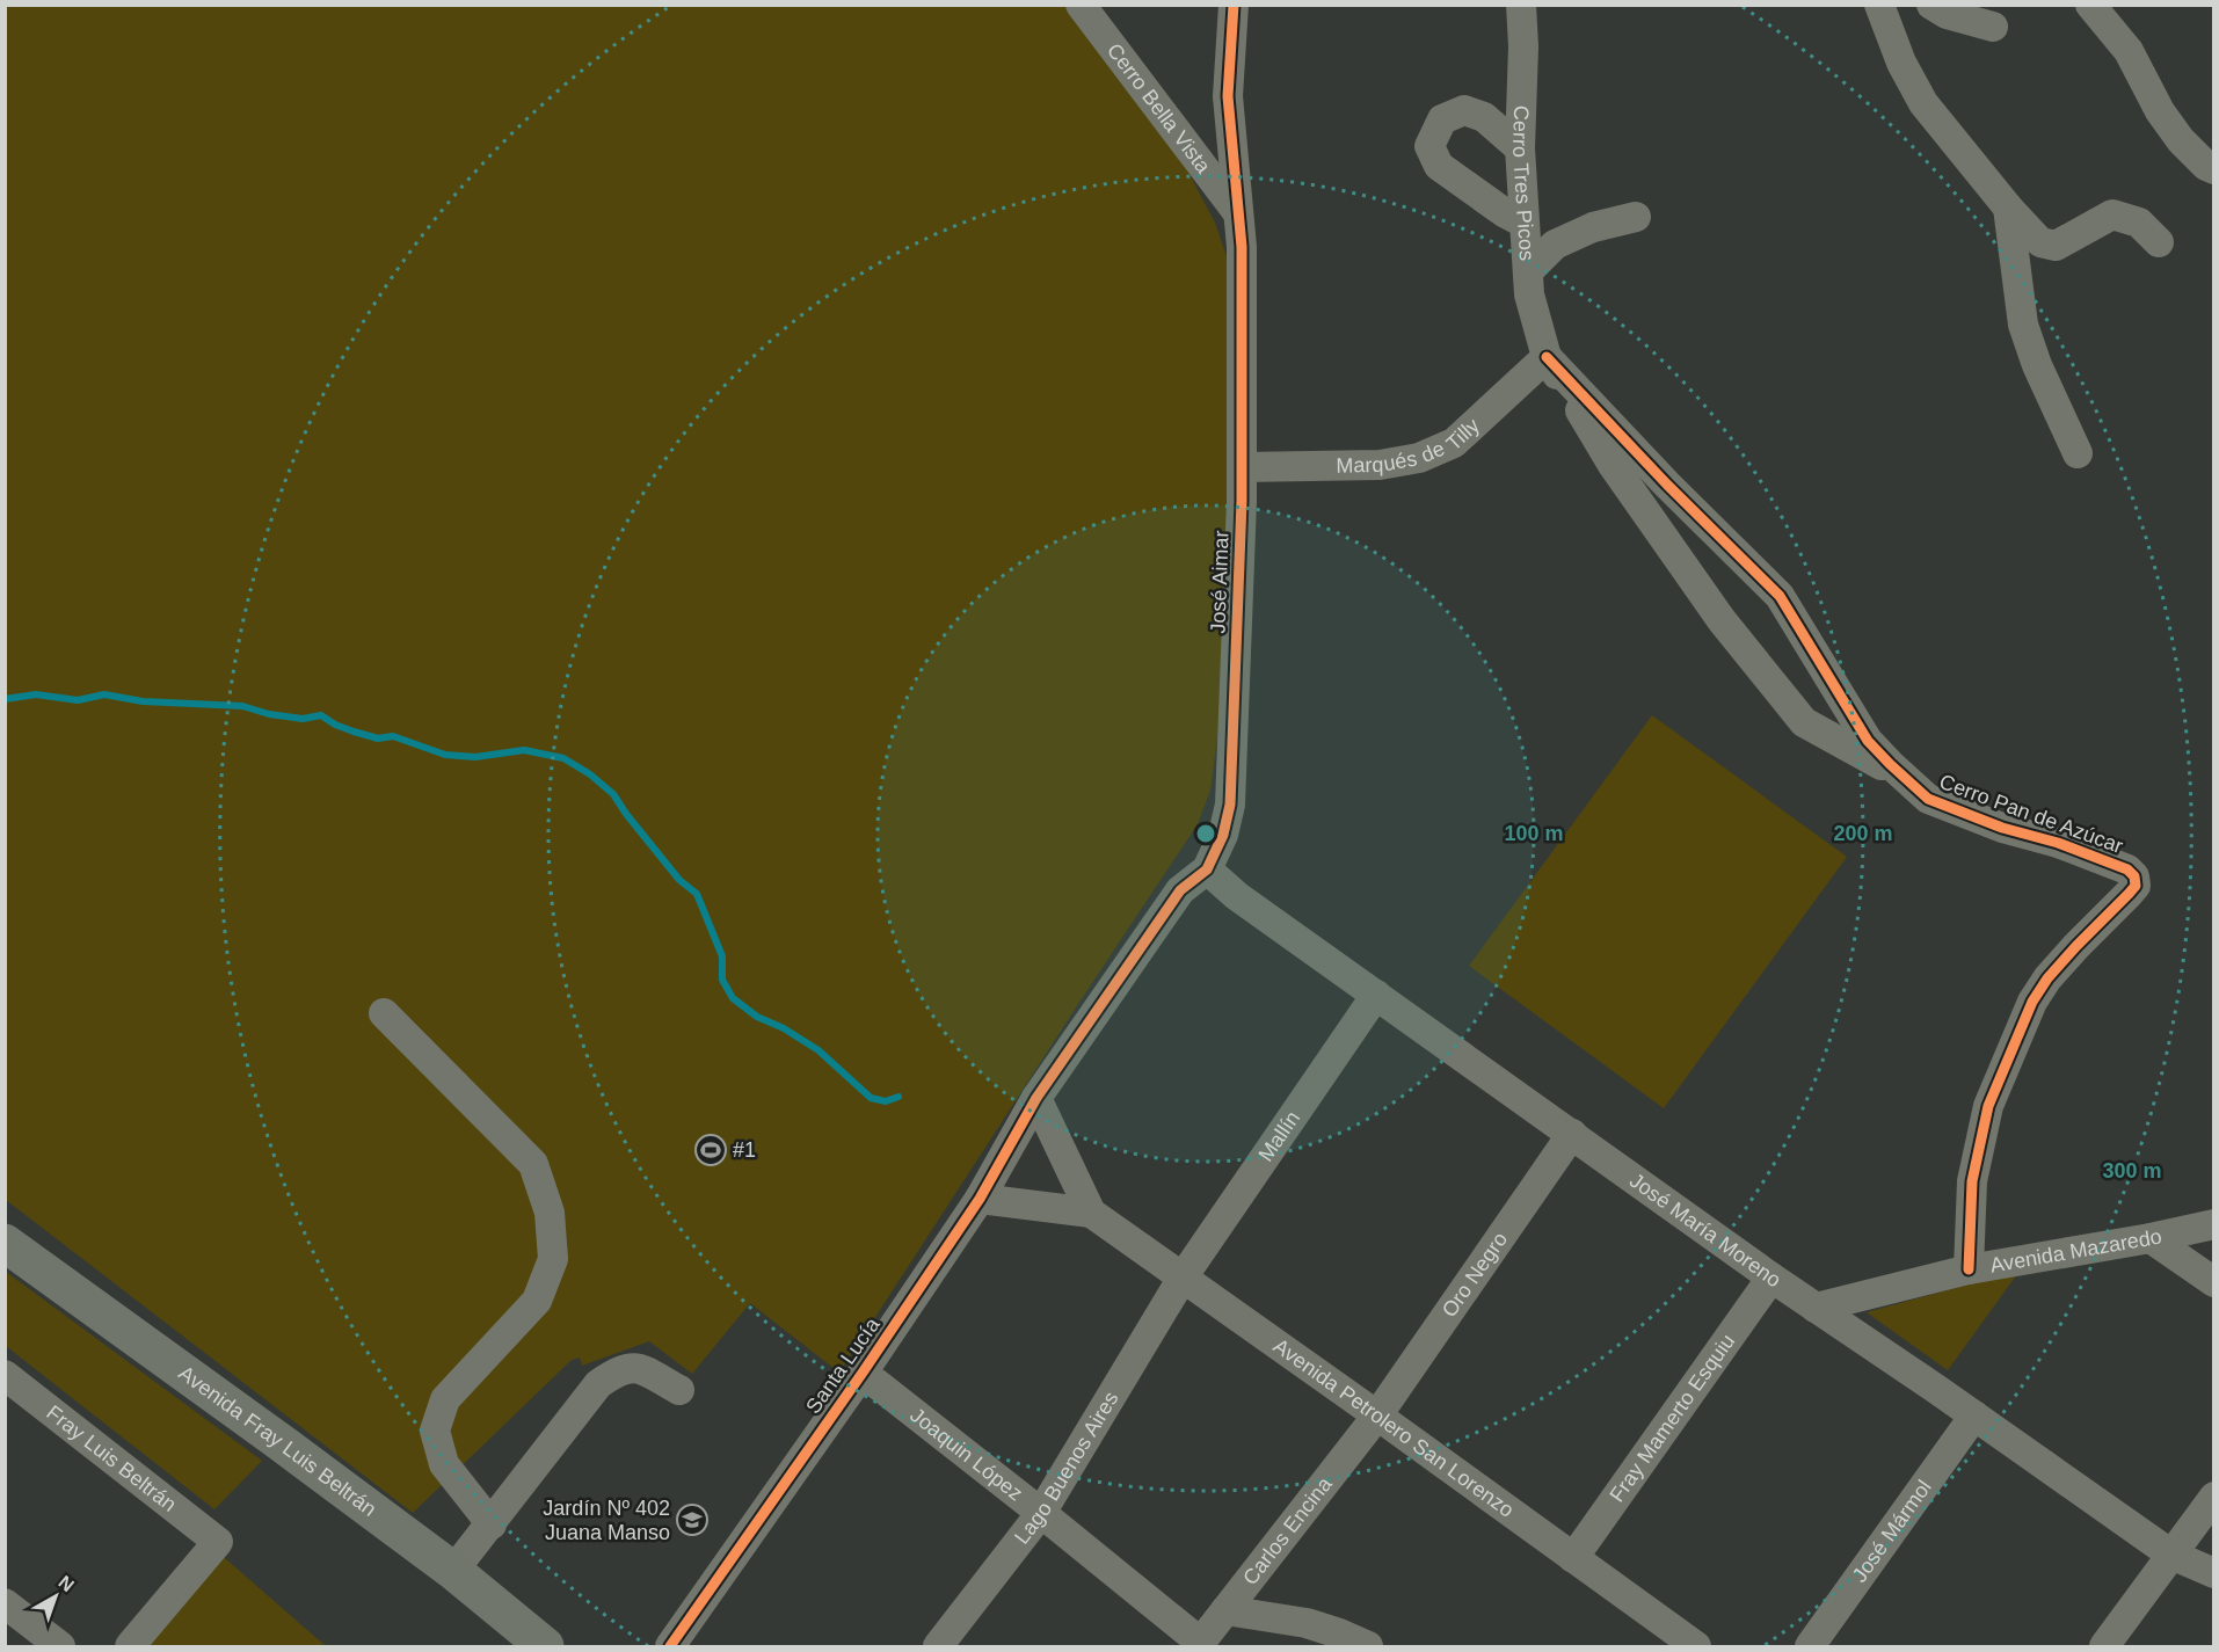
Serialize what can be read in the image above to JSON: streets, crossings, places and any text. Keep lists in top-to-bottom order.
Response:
{
  "streets": {
    "main road": ["Avenida Fray Luis Beltrán"],
    "street": [
      "Cerro Bella Vista",
      "Cerro Tres Picos",
      "Marqués de Tilly",
      "José Aimar",
      "Cerro Pan de Azúcar",
      "Mallín",
      "José María Moreno",
      "Avenida Mazaredo",
      "Oro Negro",
      "Santa Lucía",
      "Fray Mamerto Esquiu",
      "Avenida Petrolero San Lorenzo",
      "Joaquin López",
      "Fray Luis Beltrán",
      "Lago Buenos Aires",
      "Carlos Encina",
      "José Mármol"
    ]
  },
  "crossings": [
    ["Cerro Bella Vista", "José Aimar"],
    ["Cerro Tres Picos", "Marqués de Tilly"],
    ["Cerro Tres Picos", "Cerro Pan de Azúcar"],
    ["Marqués de Tilly", "José Aimar"],
    ["Marqués de Tilly", "Cerro Pan de Azúcar"],
    ["José Aimar", "José María Moreno"],
    ["José Aimar", "Santa Lucía"],
    ["José Aimar", "Avenida Petrolero San Lorenzo"],
    ["Cerro Pan de Azúcar", "Avenida Mazaredo"],
    ["Mallín", "José María Moreno"],
    ["Mallín", "Avenida Petrolero San Lorenzo"],
    ["Mallín", "Lago Buenos Aires"],
    ["José María Moreno", "Avenida Mazaredo"],
    ["José María Moreno", "Oro Negro"],
    ["José María Moreno", "Fray Mamerto Esquiu"],
    ["José María Moreno", "José Mármol"],
    ["Oro Negro", "Avenida Petrolero San Lorenzo"],
    ["Oro Negro", "Carlos Encina"],
    ["Santa Lucía", "Avenida Petrolero San Lorenzo"],
    ["Santa Lucía", "Joaquin López"],
    ["Fray Mamerto Esquiu", "Avenida Petrolero San Lorenzo"],
    ["Avenida Petrolero San Lorenzo", "Lago Buenos Aires"],
    ["Avenida Petrolero San Lorenzo", "Carlos Encina"],
    ["Joaquin López", "Lago Buenos Aires"],
    ["Joaquin López", "Carlos Encina"]
  ],
  "places": {
    "sports": ["#1"],
    "school or university": ["Jardín Nº 402 Juana Manso"]
  },
  "north": "top right",
  "rings": ["100 m", "200 m", "300 m"]
}
